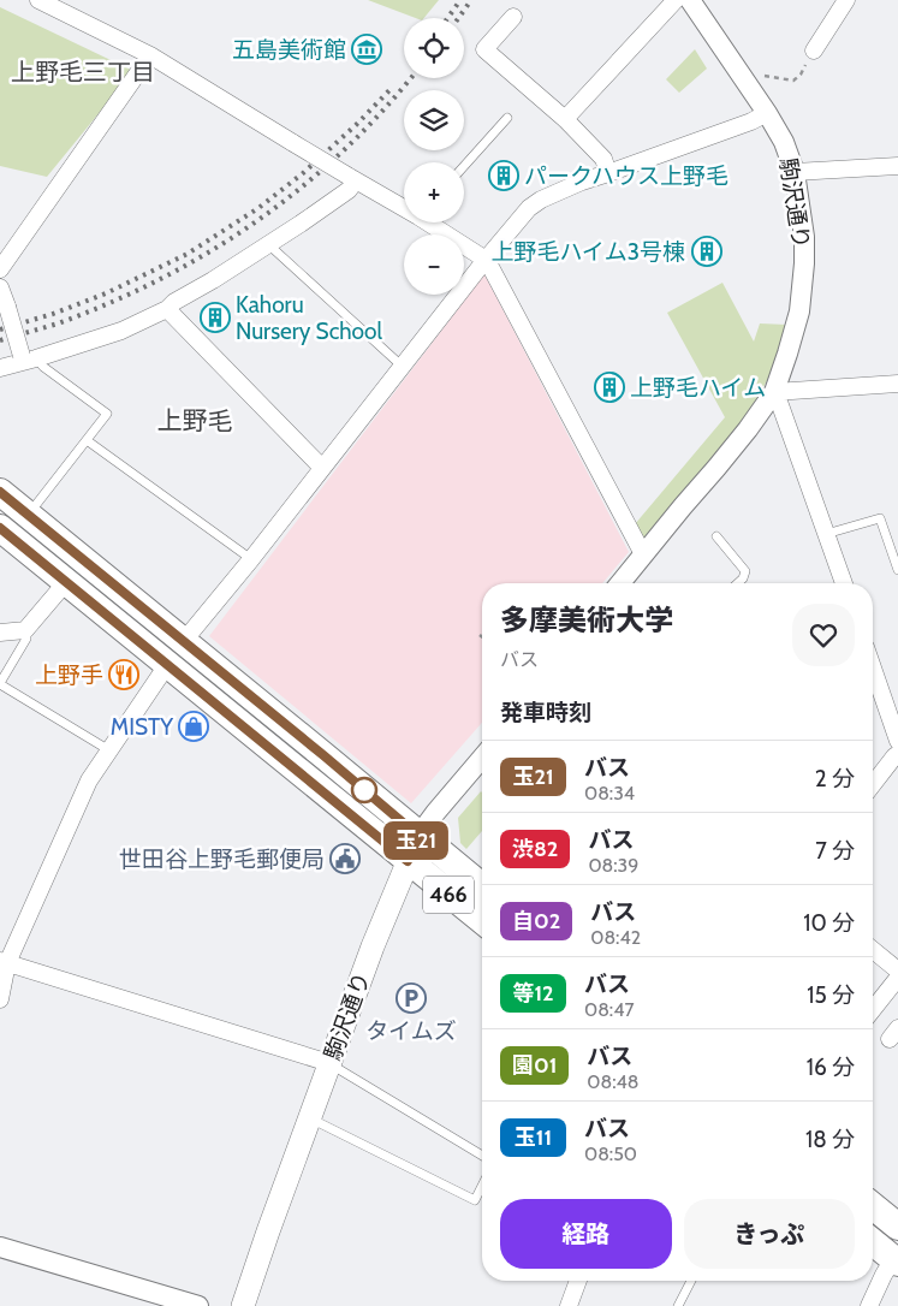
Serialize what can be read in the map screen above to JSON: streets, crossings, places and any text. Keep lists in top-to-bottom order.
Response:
{
  "streets": {
    "highway": ["466"],
    "main road": ["駒沢通り"]
  },
  "crossings": [
    ["駒沢通り", "466"]
  ],
  "districts": ["上野毛三丁目", "上野毛"],
  "places": {
    "museum": ["五島美術館"],
    "building": [
      "パークハウス上野毛",
      "上野毛ハイム3号棟",
      "Kahoru Nursery School",
      "上野毛ハイム"
    ],
    "restaurant": ["上野手"],
    "shop": ["MISTY"],
    "public building": ["世田谷上野毛郵便局"],
    "parking": ["タイムズ"]
  },
  "lines": ["bus line 玉21"],
  "page": {
    "on_map": "玉21",
    "map_buttons": ["+", "−"],
    "heading": [
      ["多摩美術大学", "バス"],
      "発車時刻"
    ],
    "list": [
      {
        "mark": "玉21",
        "name": "バス",
        "note": "08:34",
        "value": "2 分"
      },
      {
        "mark": "渋82",
        "name": "バス",
        "note": "08:39",
        "value": "7 分"
      },
      {
        "mark": "自02",
        "name": "バス",
        "note": "08:42",
        "value": "10 分"
      },
      {
        "mark": "等12",
        "name": "バス",
        "note": "08:47",
        "value": "15 分"
      },
      {
        "mark": "園01",
        "name": "バス",
        "note": "08:48",
        "value": "16 分"
      },
      {
        "mark": "玉11",
        "name": "バス",
        "note": "08:50",
        "value": "18 分"
      }
    ],
    "buttons": ["経路", "きっぷ"]
  }
}
